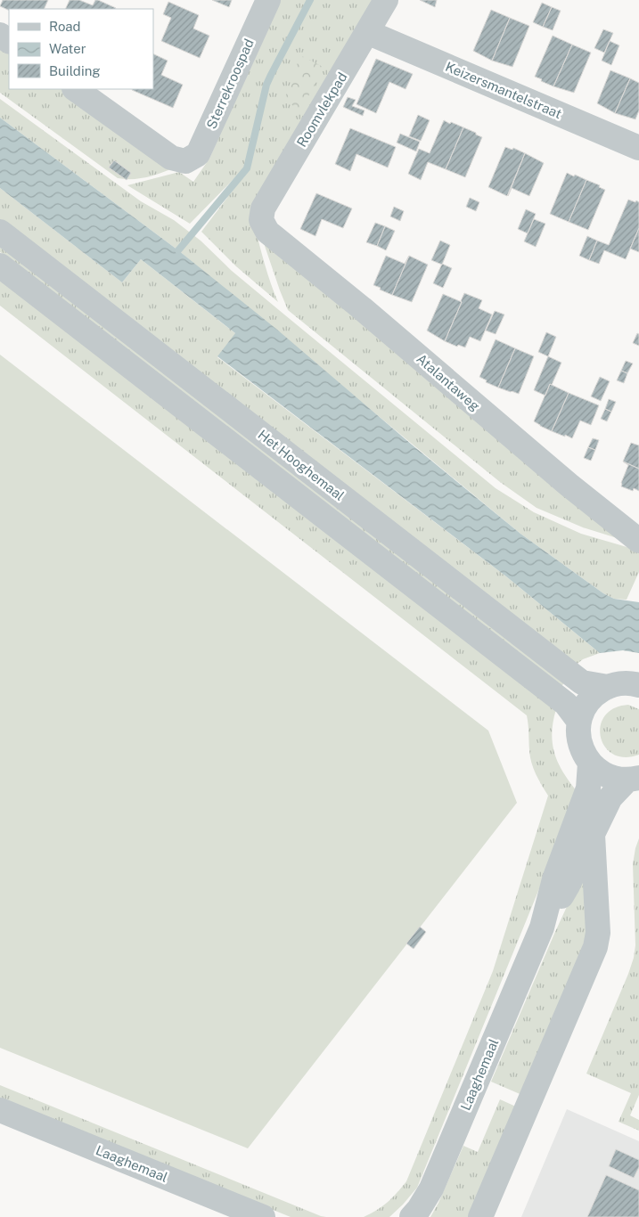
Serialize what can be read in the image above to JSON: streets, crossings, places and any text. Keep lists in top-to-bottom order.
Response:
{
  "streets": {
    "street": [
      "Sterrekroospad",
      "Keizersmantelstraat",
      "Roomvlekpad",
      "Atalantaweg",
      "Het Hooghemaal",
      "Laaghemaal"
    ]
  },
  "crossings": [
    ["Keizersmantelstraat", "Roomvlekpad"],
    ["Roomvlekpad", "Atalantaweg"]
  ],
  "legend": ["Road", "Water", "Building"]
}
